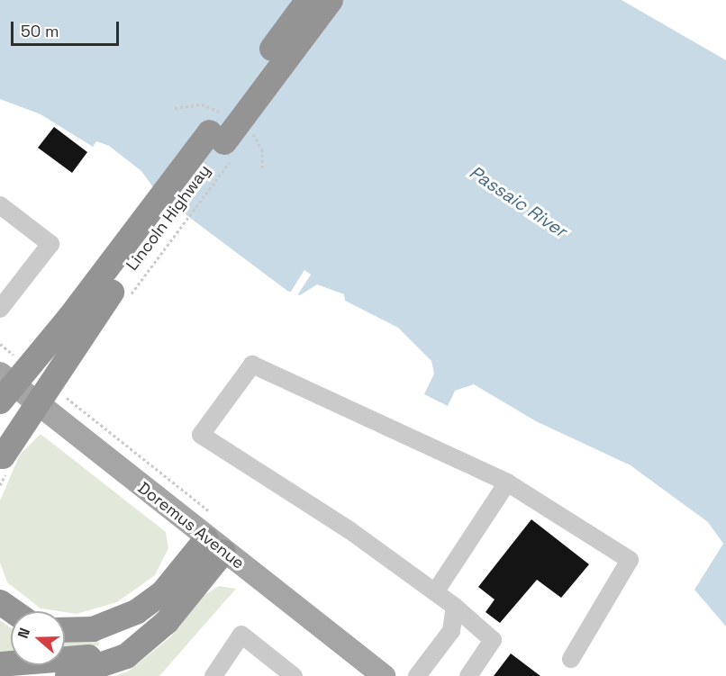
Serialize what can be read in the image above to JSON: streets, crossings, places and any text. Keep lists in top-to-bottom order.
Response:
{
  "streets": {
    "highway": ["Lincoln Highway"],
    "main road": ["Doremus Avenue"]
  },
  "water": ["Passaic River"],
  "scale_bar": "50 m",
  "north": "left"
}
